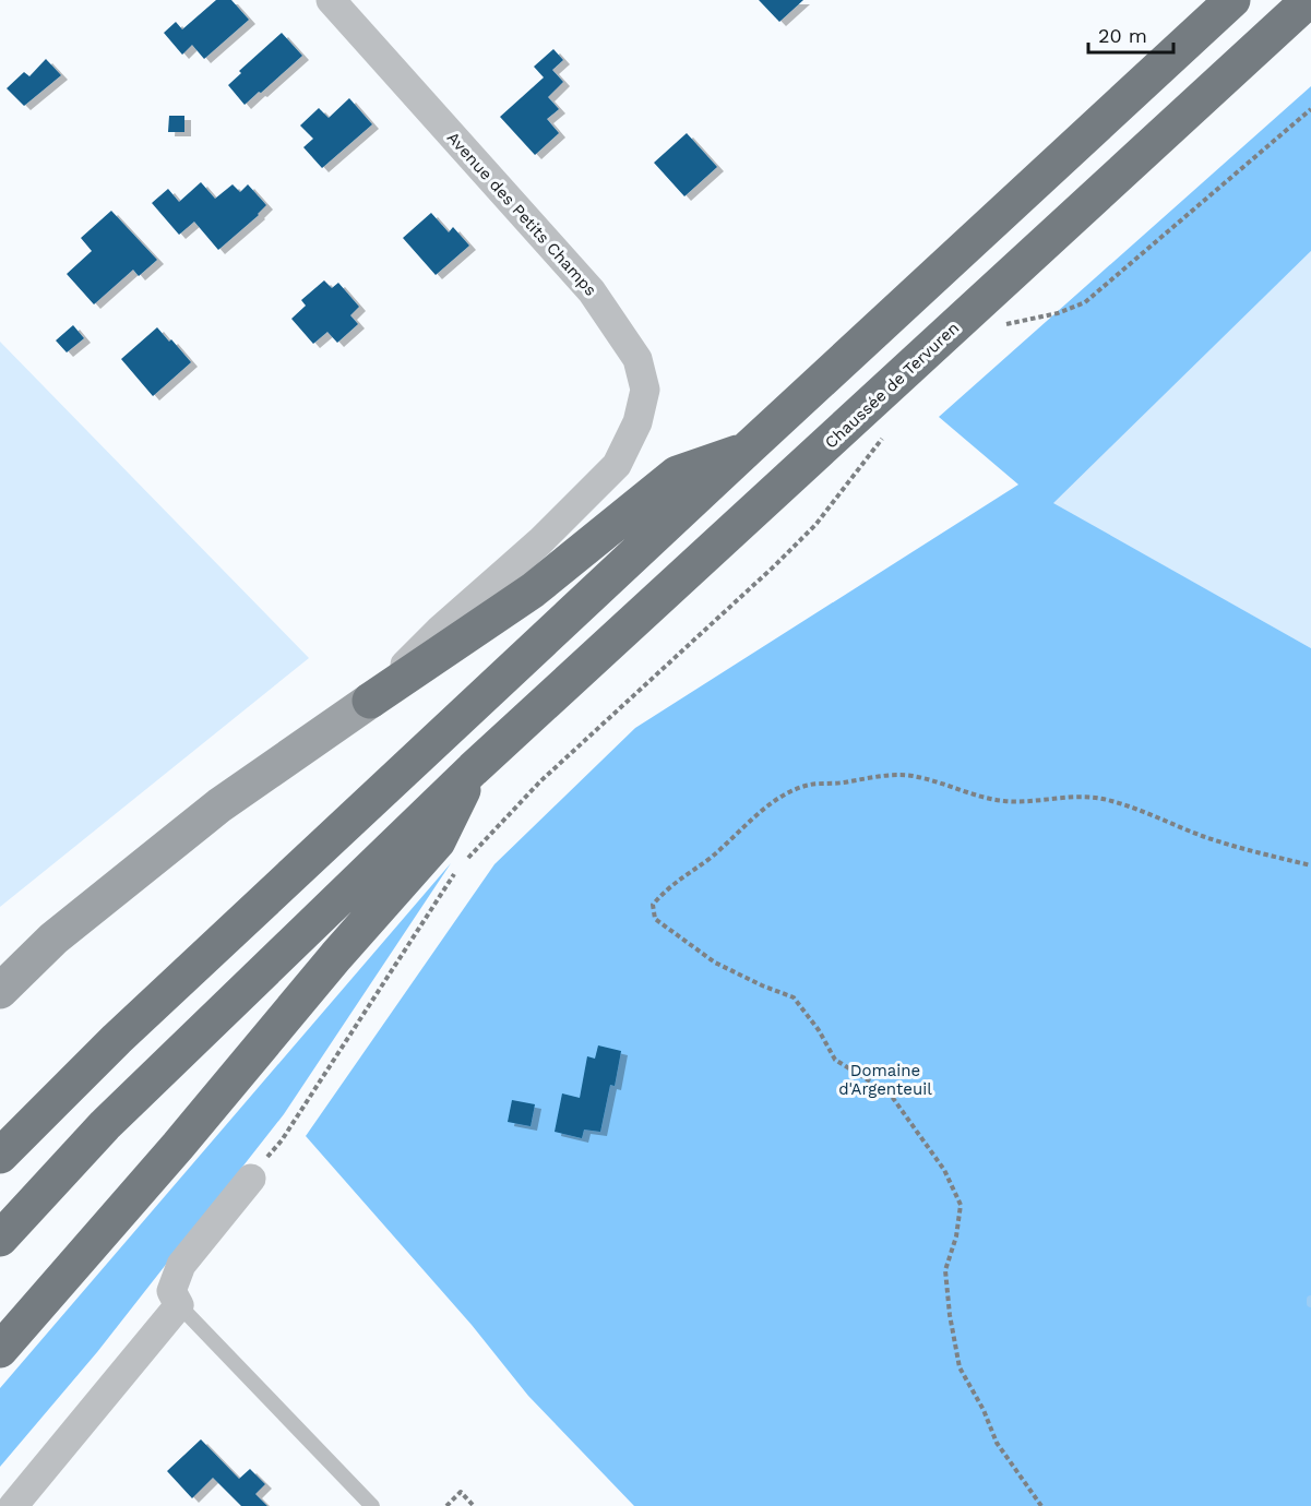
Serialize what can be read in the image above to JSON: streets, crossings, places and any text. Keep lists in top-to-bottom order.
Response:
{
  "streets": {
    "highway": ["Chaussée de Tervuren"],
    "street": ["Avenue des Petits Champs"]
  },
  "parks": ["Domaine d'Argenteuil"],
  "scale_bar": "20 m"
}
